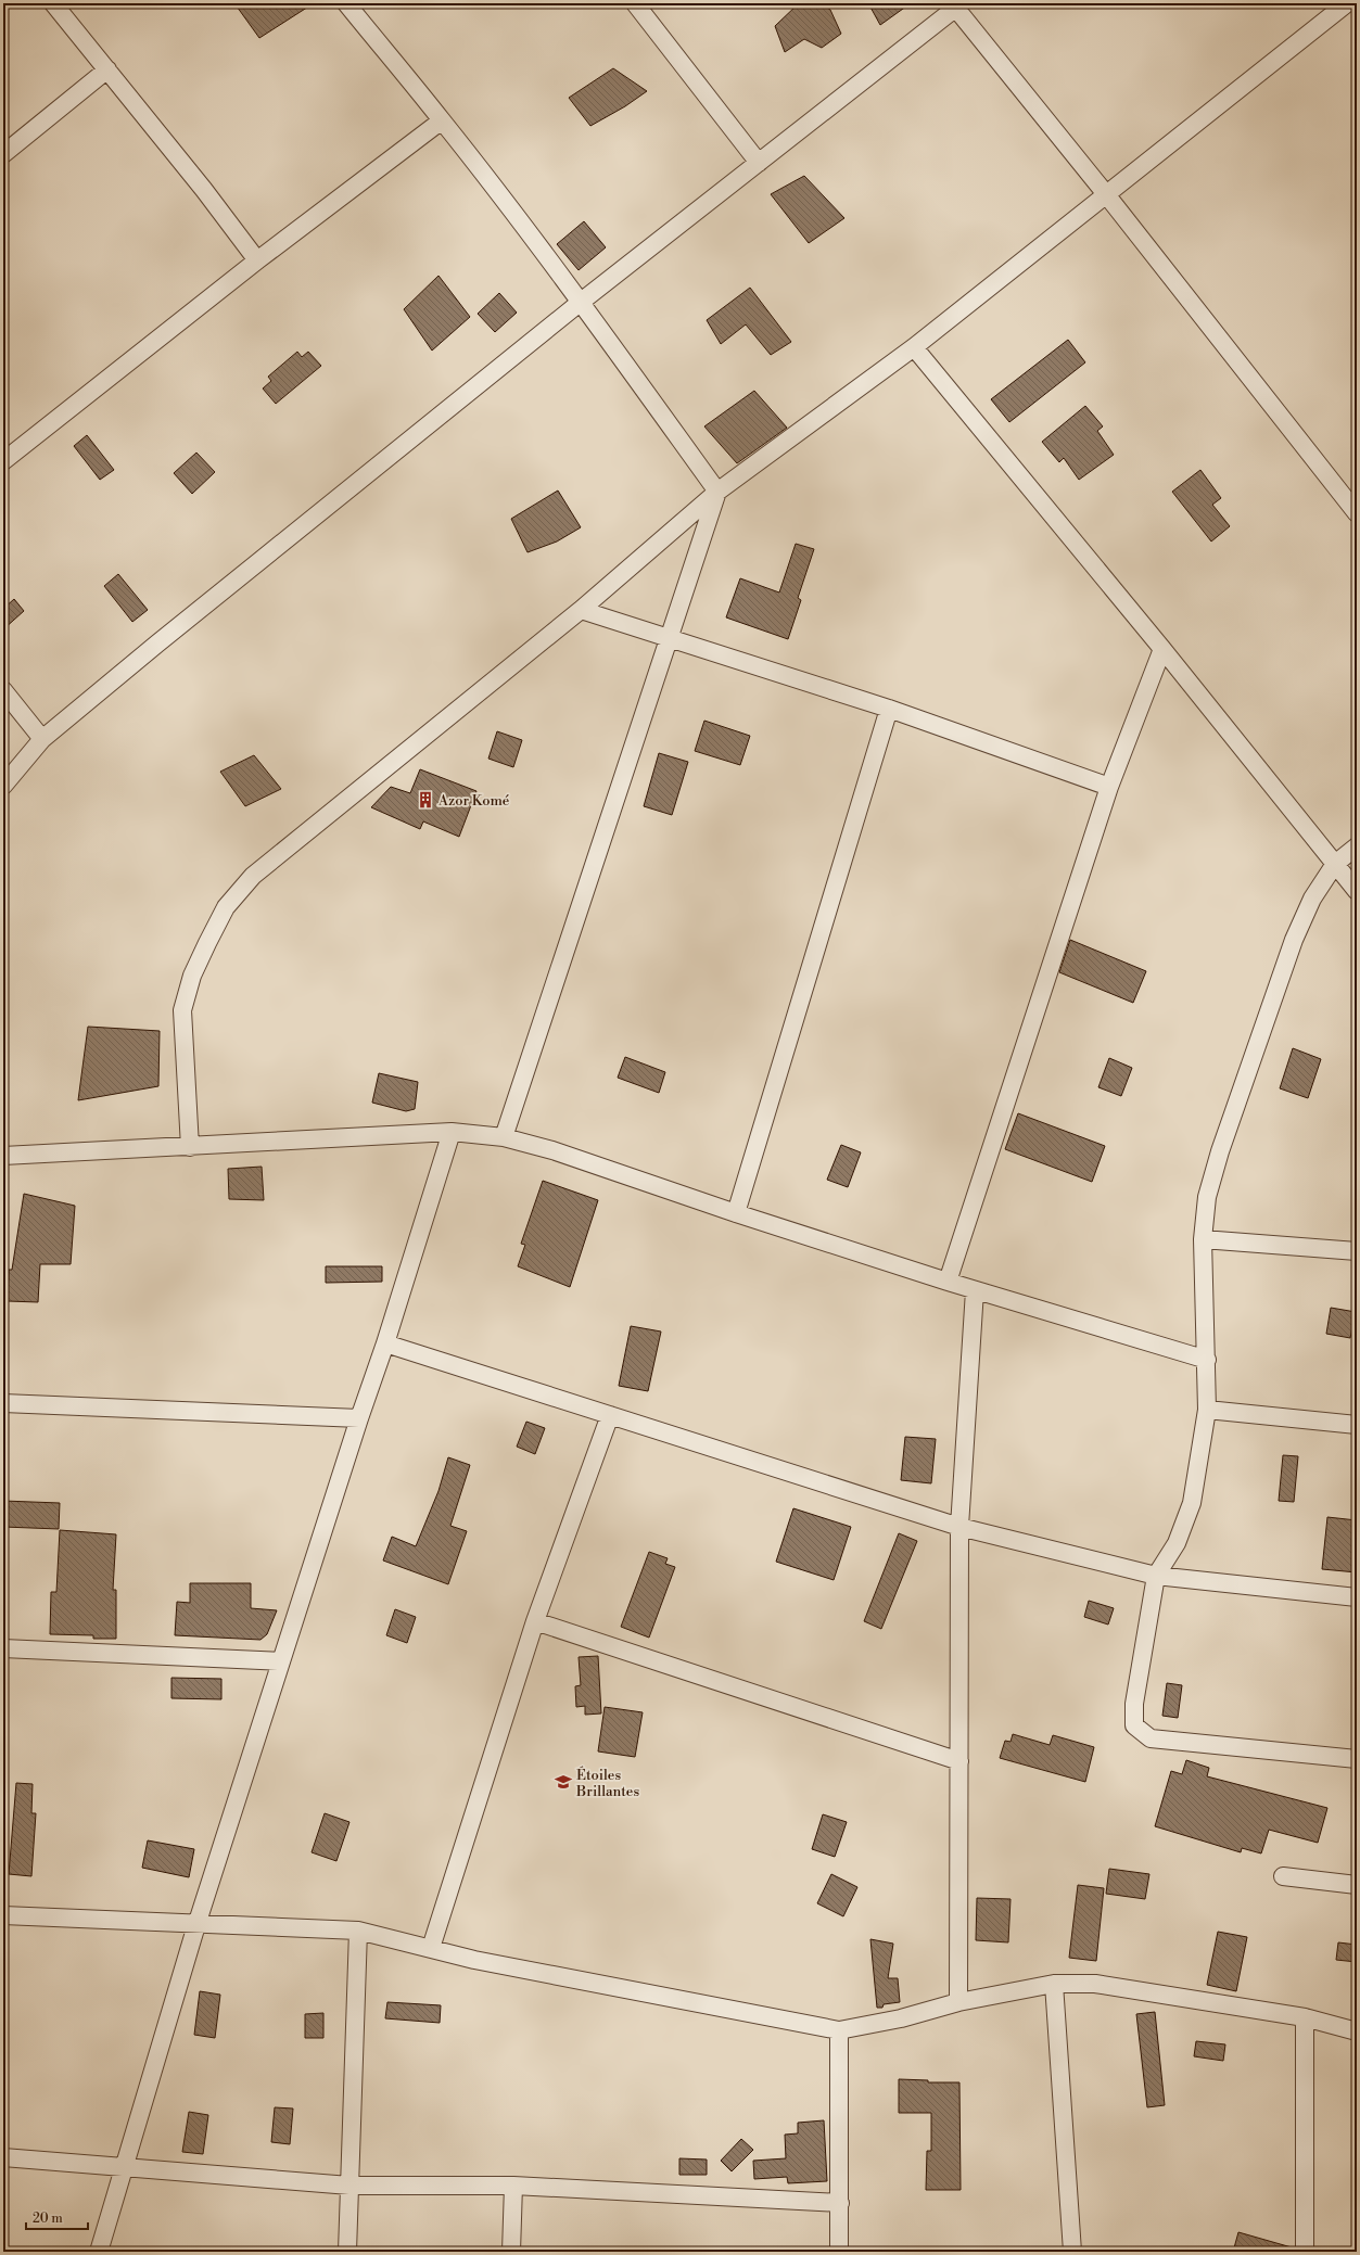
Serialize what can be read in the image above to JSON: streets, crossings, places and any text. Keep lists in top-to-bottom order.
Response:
{
  "places": {
    "building": ["Azor Komé"],
    "school or university": ["Étoiles Brillantes"]
  },
  "scale_bar": "20 m"
}
